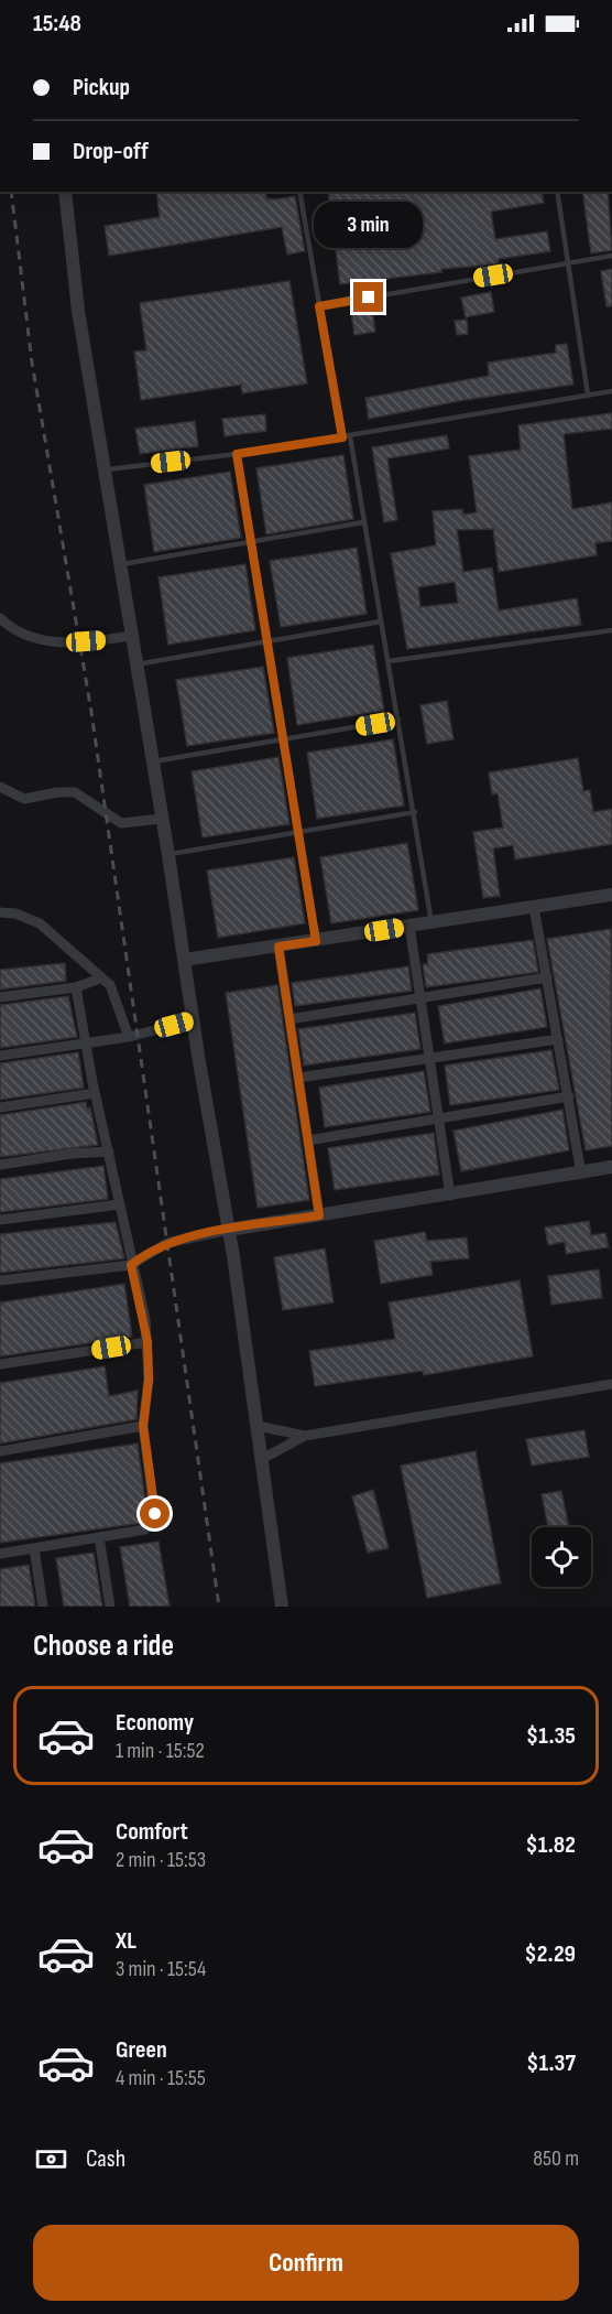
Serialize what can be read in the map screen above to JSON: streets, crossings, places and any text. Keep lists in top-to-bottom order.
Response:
{
  "page": {
    "status": "15:48",
    "banner": ["Pickup", "Drop-off"],
    "bubble": "3 min",
    "heading": "Choose a ride",
    "list": [
      {
        "name": "Economy",
        "note": "1 min · 15:52",
        "value": "$1.35"
      },
      {
        "name": "Comfort",
        "note": "2 min · 15:53",
        "value": "$1.82"
      },
      {
        "name": "XL",
        "note": "3 min · 15:54",
        "value": "$2.29"
      },
      {
        "name": "Green",
        "note": "4 min · 15:55",
        "value": "$1.37"
      }
    ],
    "pay": ["Cash", "850 m"],
    "buttons": "Confirm"
  }
}
